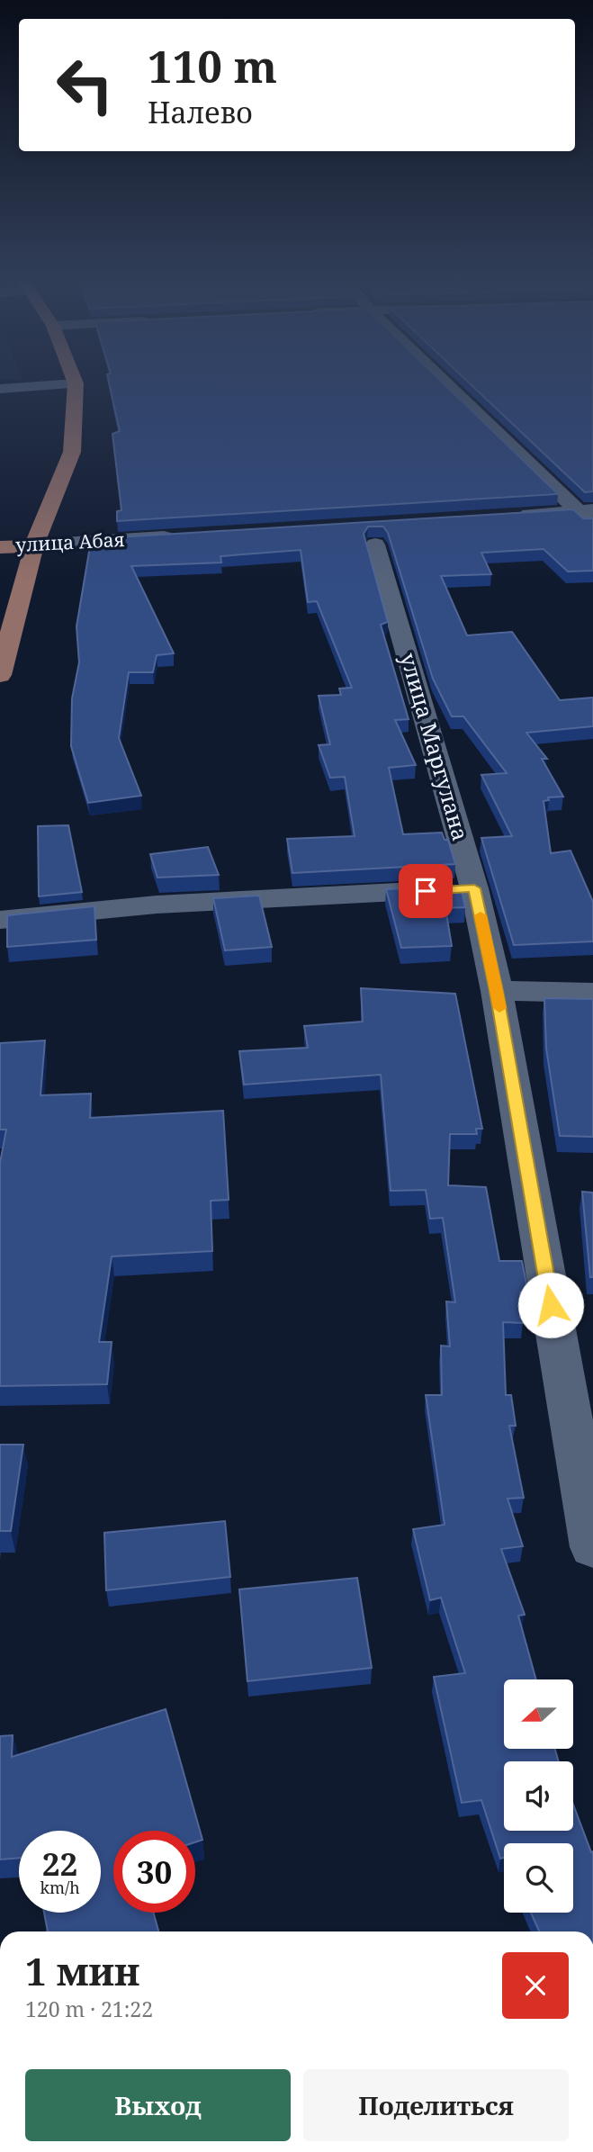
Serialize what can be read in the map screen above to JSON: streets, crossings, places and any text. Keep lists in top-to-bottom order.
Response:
{
  "streets": {
    "main road": ["улица Абая"],
    "street": ["улица Маргулана"]
  },
  "north": "left",
  "page": {
    "turn": ["110 m", "Налево"],
    "speed": "22 km/h",
    "limit": "30",
    "heading": ["1 мин", "120 m · 21:22"],
    "buttons": ["Выход", "Поделиться"]
  }
}
